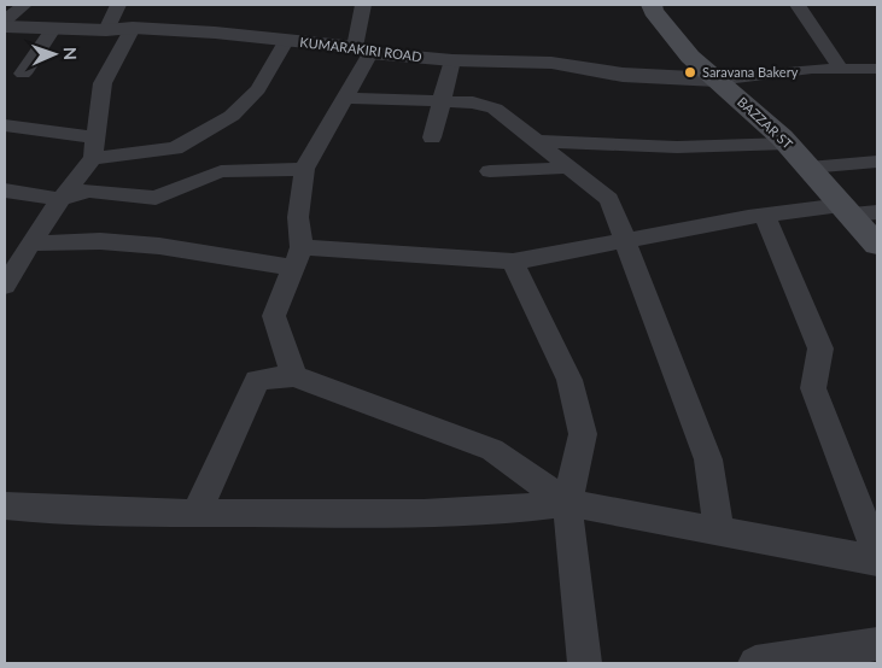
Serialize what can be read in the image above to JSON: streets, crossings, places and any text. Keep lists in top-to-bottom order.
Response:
{
  "streets": {
    "main road": ["BAZZAR ST"],
    "street": ["KUMARAKIRI ROAD"]
  },
  "crossings": [
    ["KUMARAKIRI ROAD", "BAZZAR ST"]
  ],
  "places": ["Saravana Bakery"],
  "north": "right"
}
